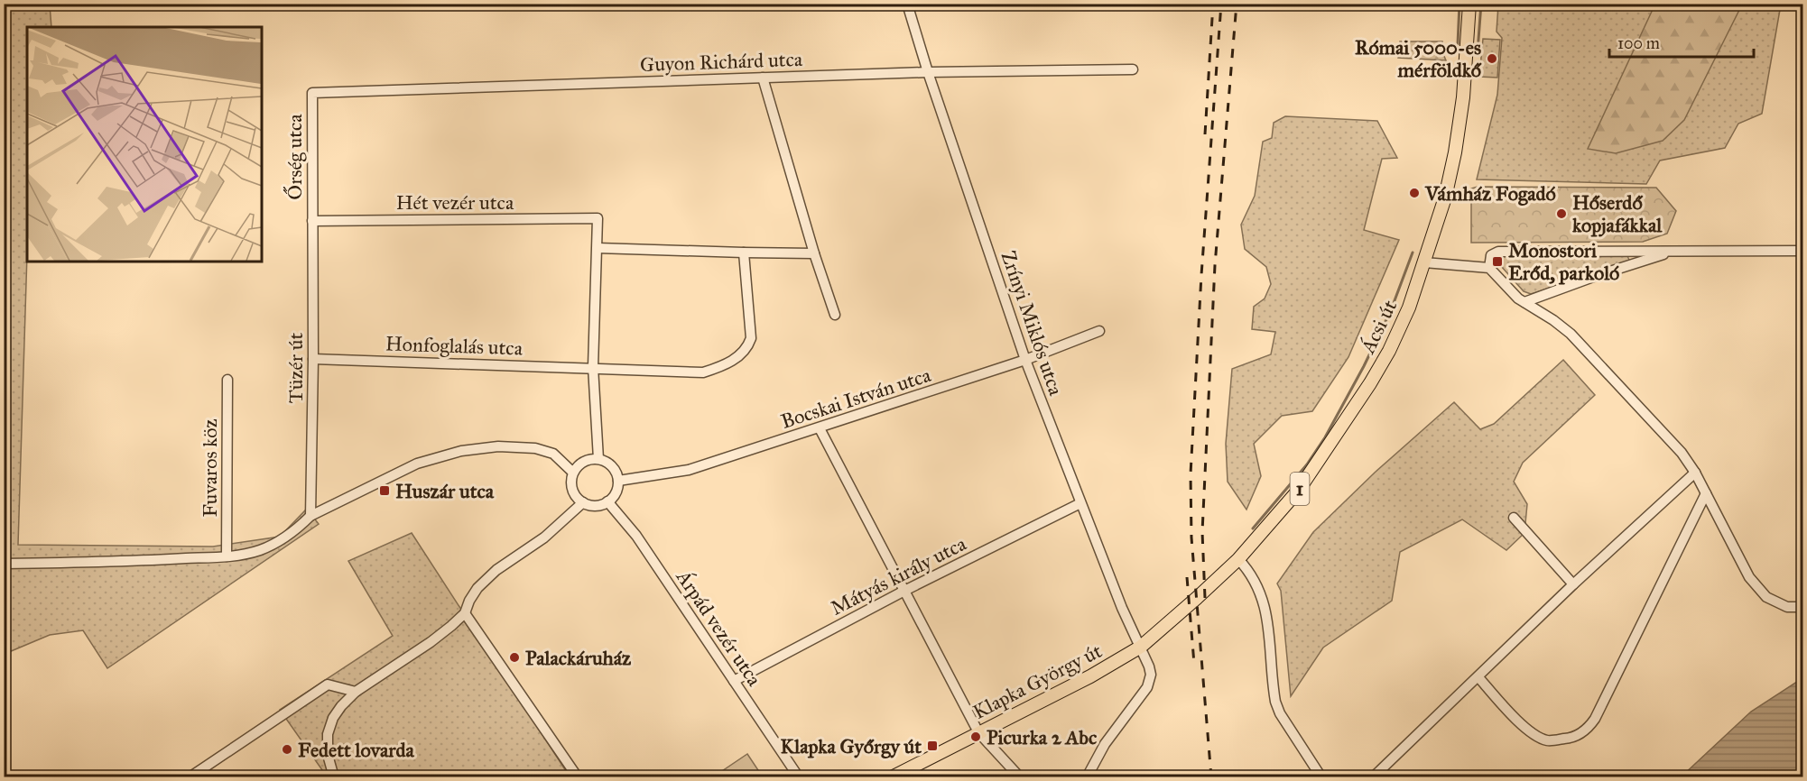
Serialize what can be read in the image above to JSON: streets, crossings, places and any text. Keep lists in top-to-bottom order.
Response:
{
  "streets": {
    "main road": ["Ácsi út", "1", "Klapka György út"],
    "street": [
      "Guyon Richárd utca",
      "Őrség utca",
      "Hét vezér utca",
      "Zrínyi Miklós utca",
      "Honfoglalás utca",
      "Tüzér út",
      "Bocskai István utca",
      "Fuvaros köz",
      "Mátyás király utca",
      "Árpád vezér utca"
    ]
  },
  "crossings": [
    ["Guyon Richárd utca", "Őrség utca"],
    ["Guyon Richárd utca", "Zrínyi Miklós utca"],
    ["Őrség utca", "Hét vezér utca"],
    ["Őrség utca", "Tüzér út"],
    ["Hét vezér utca", "Tüzér út"],
    ["Zrínyi Miklós utca", "Bocskai István utca"],
    ["Zrínyi Miklós utca", "Mátyás király utca"],
    ["Zrínyi Miklós utca", "Klapka György út"],
    ["Ácsi út", "Klapka György út"],
    ["Honfoglalás utca", "Tüzér út"],
    ["Bocskai István utca", "Árpád vezér utca"],
    ["Mátyás király utca", "Árpád vezér utca"]
  ],
  "places": {
    "other": [
      "Római 5000-es mérföldkő",
      "Vámház Fogadó",
      "Hőserdő kopjafákkal",
      "Palackáruház",
      "Picurka 2 Abc",
      "Fedett lovarda"
    ],
    "transit": ["Monostori Erőd, parkoló", "Huszár utca", "Klapka Győrgy út"]
  },
  "scale_bar": "100 m"
}
